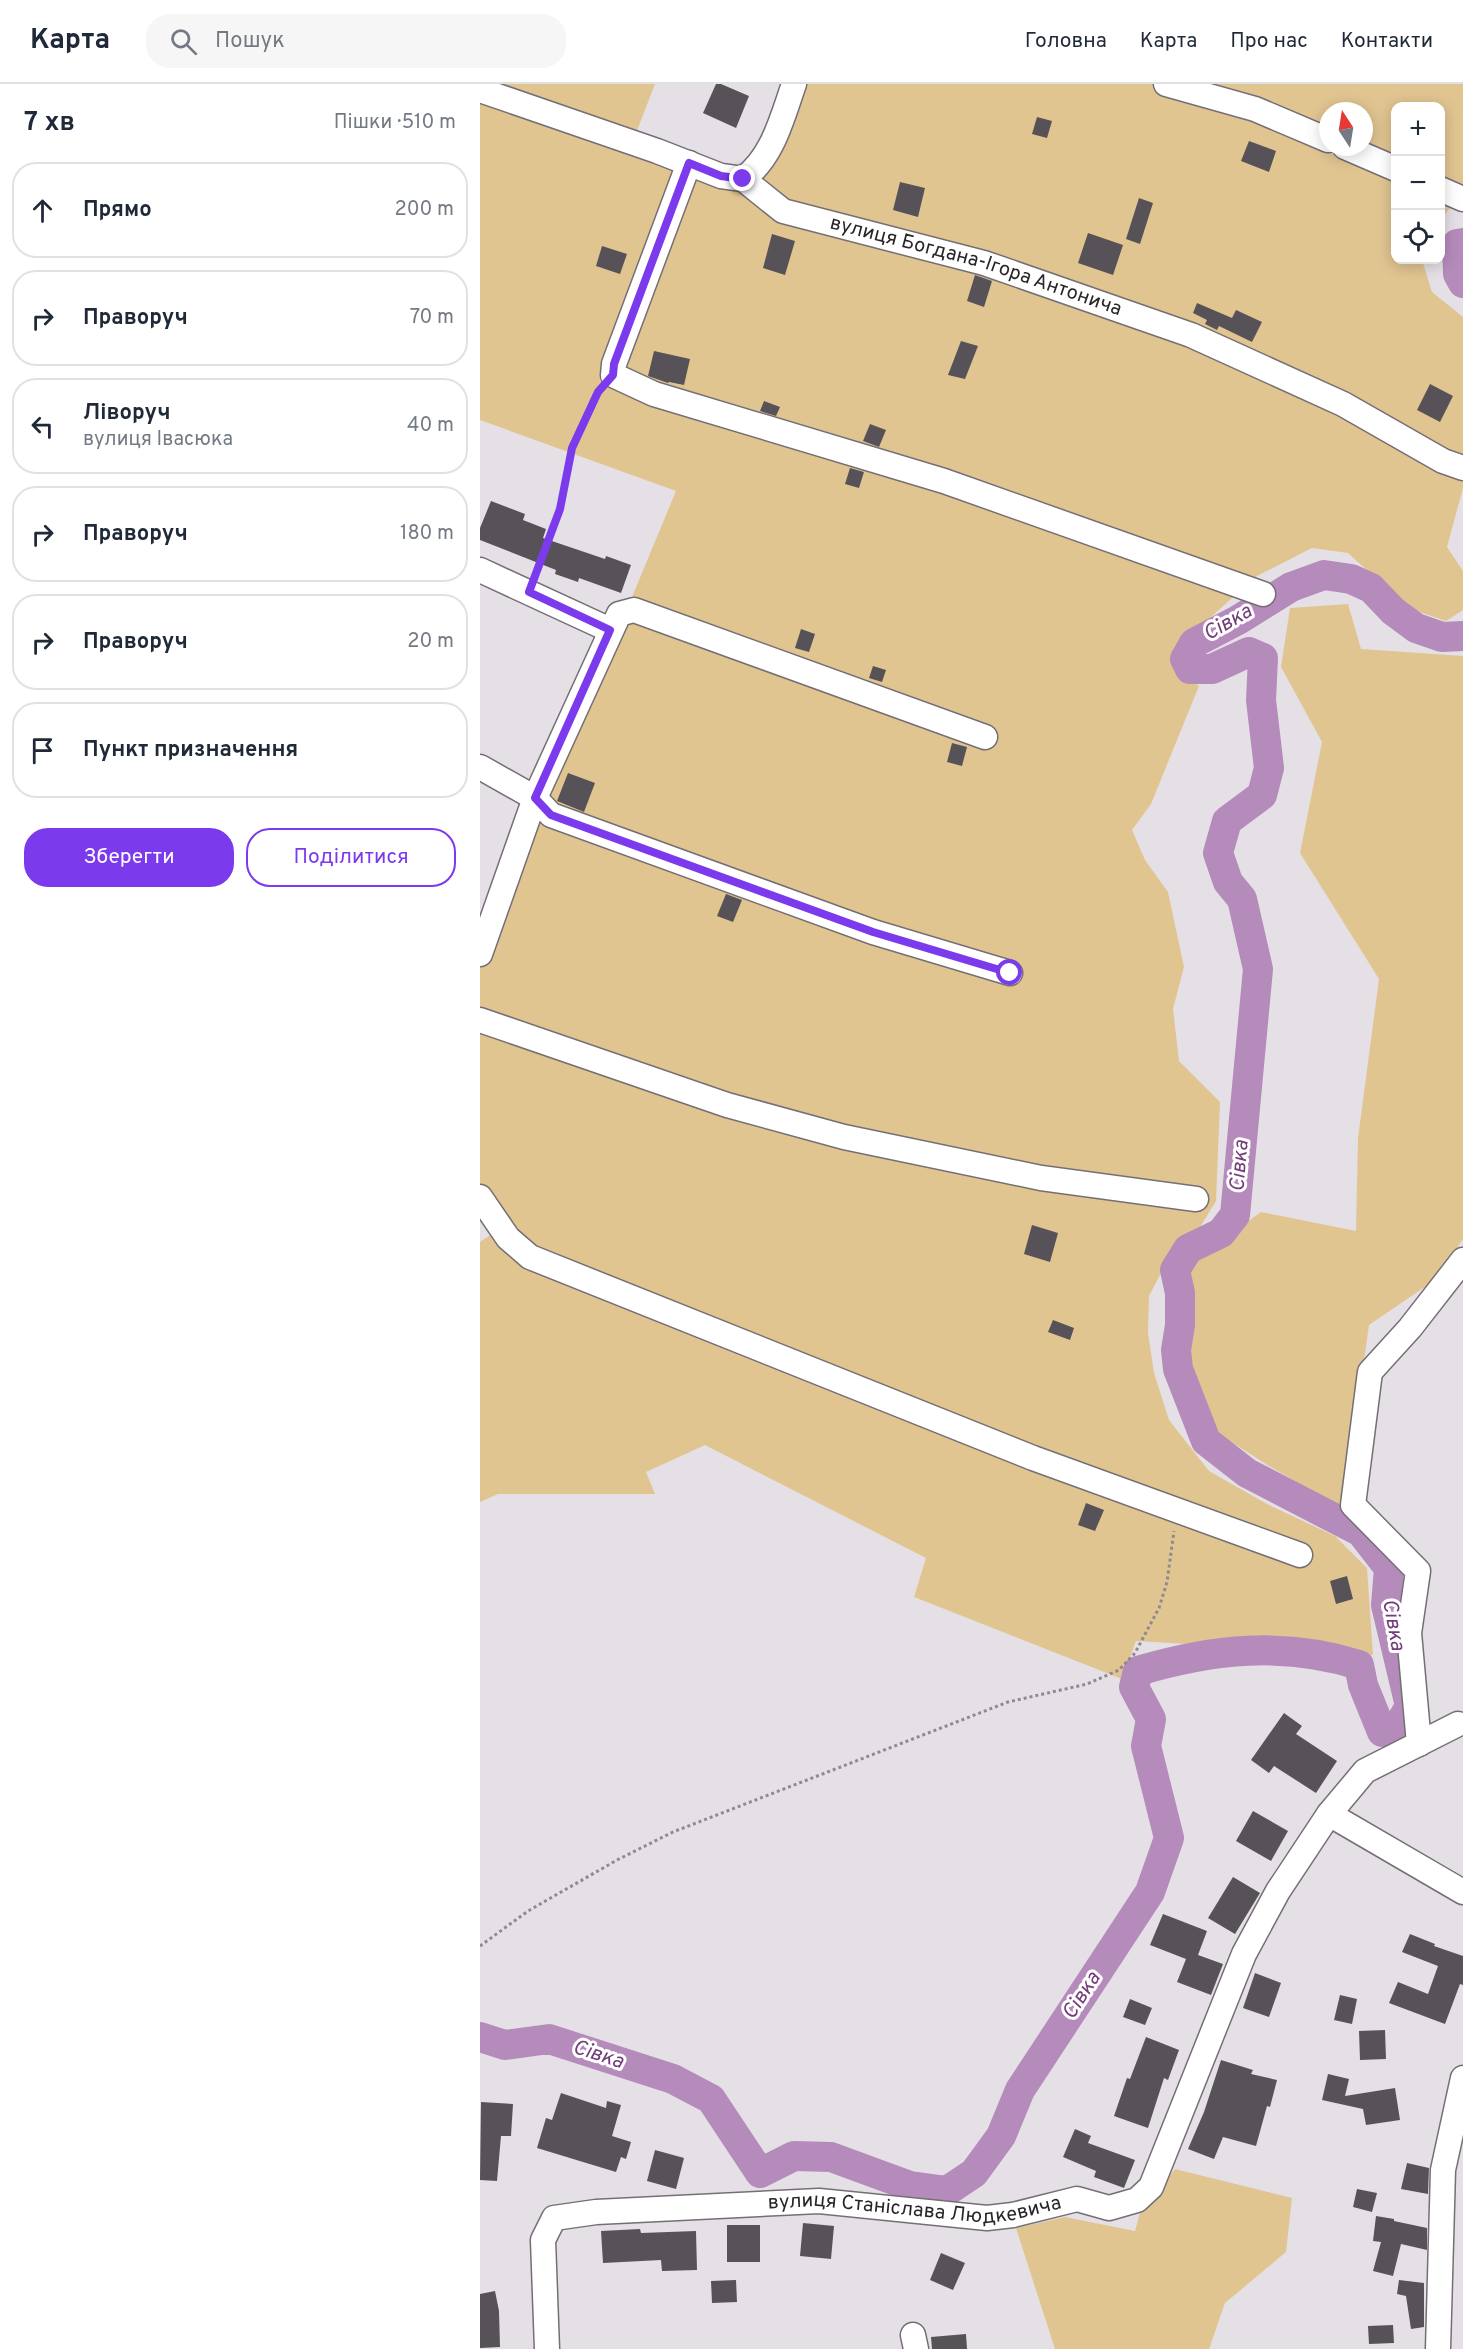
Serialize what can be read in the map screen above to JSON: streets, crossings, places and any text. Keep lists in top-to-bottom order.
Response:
{
  "streets": {
    "street": ["вулиця Богдана-Ігора Антонича", "вулиця Станіслава Людкевича"]
  },
  "water": ["Сівка"],
  "north": "top",
  "page": {
    "header": "Карта",
    "search": "Пошук",
    "nav": [
      "Головна",
      "Карта",
      "Про нас",
      "Контакти"
    ],
    "heading": ["7 хв", "Пішки · 510 m"],
    "map_buttons": ["+", "−"],
    "list": [
      ["Прямо", "200 m"],
      ["Праворуч", "70 m"],
      ["Ліворуч", "вулиця Івасюка", "40 m"],
      ["Праворуч", "180 m"],
      ["Праворуч", "20 m"],
      "Пункт призначення"
    ],
    "buttons": ["Зберегти", "Поділитися"]
  }
}
